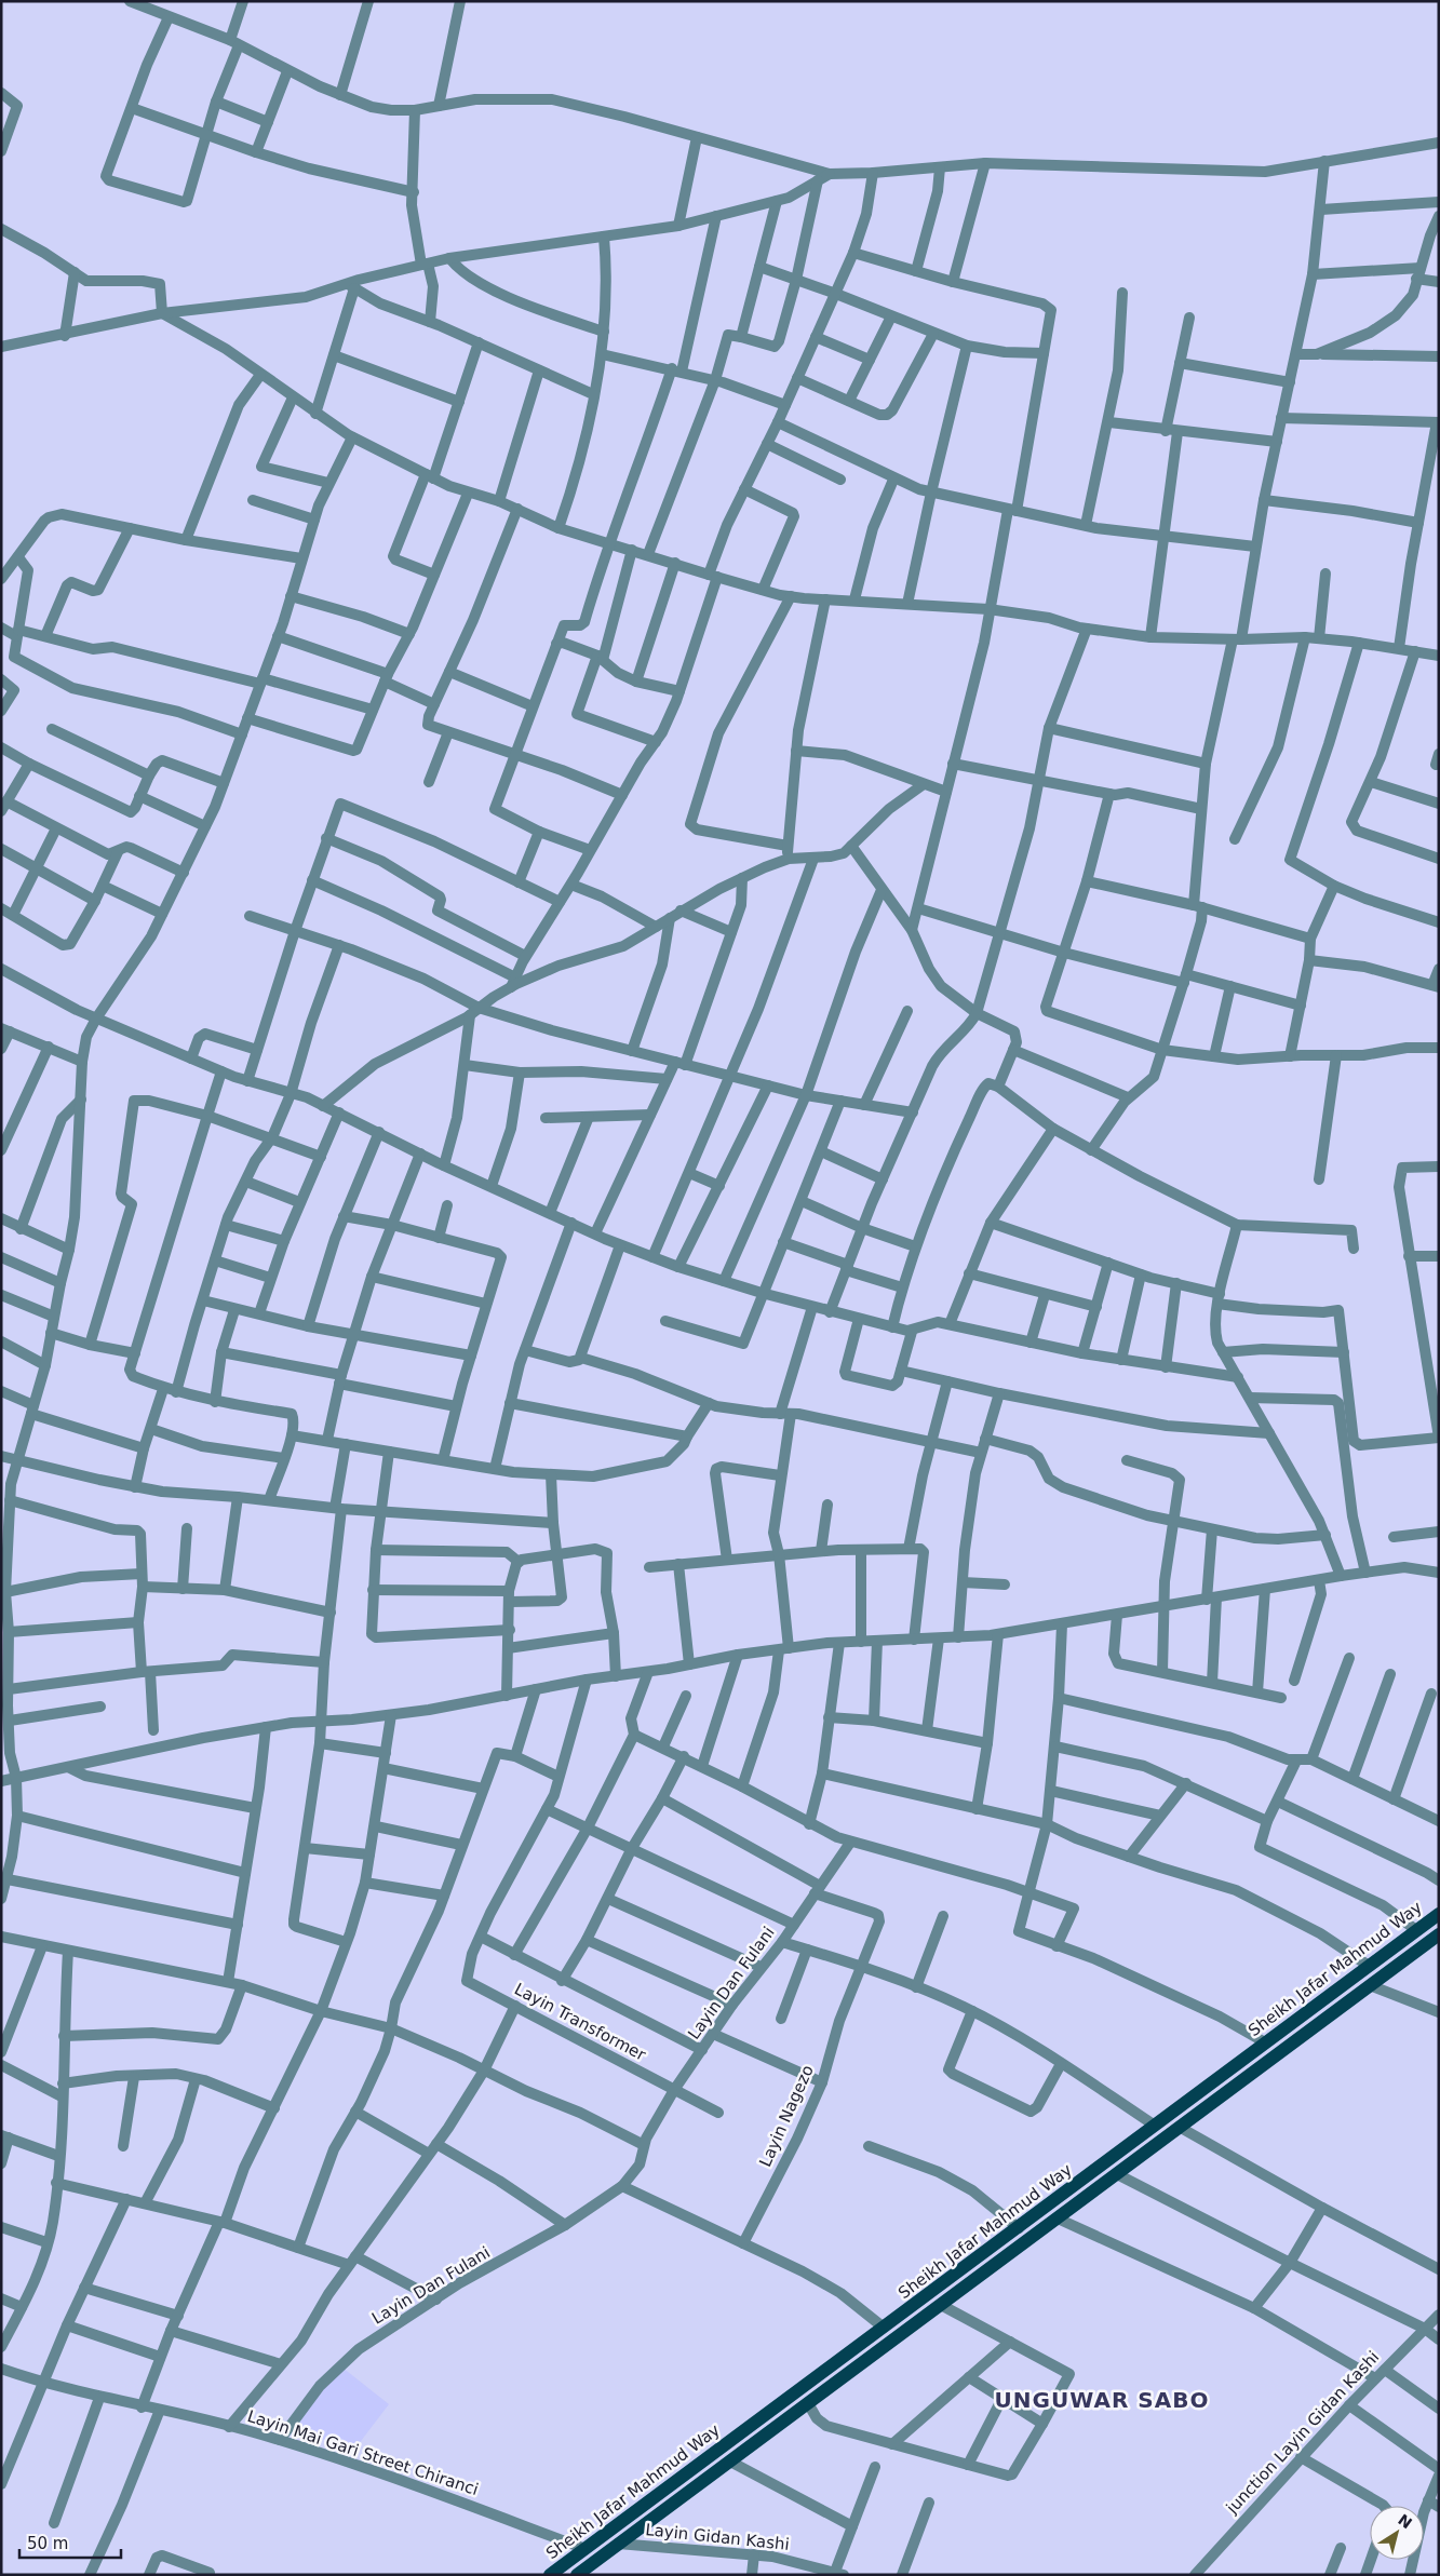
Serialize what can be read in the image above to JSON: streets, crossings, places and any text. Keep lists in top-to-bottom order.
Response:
{
  "streets": {
    "main road": ["Sheikh Jafar Mahmud Way"],
    "street": [
      "Layin Dan Fulani",
      "Layin Transformer",
      "Layin Nagezo",
      "junction Layin Gidan Kashi",
      "Layin Mai Gari Street Chiranci",
      "Layin Gidan Kashi"
    ]
  },
  "crossings": [
    ["Sheikh Jafar Mahmud Way", "Layin Mai Gari Street Chiranci"],
    ["Sheikh Jafar Mahmud Way", "Layin Gidan Kashi"],
    ["Layin Dan Fulani", "Layin Transformer"],
    ["Layin Dan Fulani", "Layin Nagezo"],
    ["Layin Dan Fulani", "Layin Mai Gari Street Chiranci"]
  ],
  "districts": ["UNGUWAR SABO"],
  "scale_bar": "50 m",
  "north": "top right"
}
